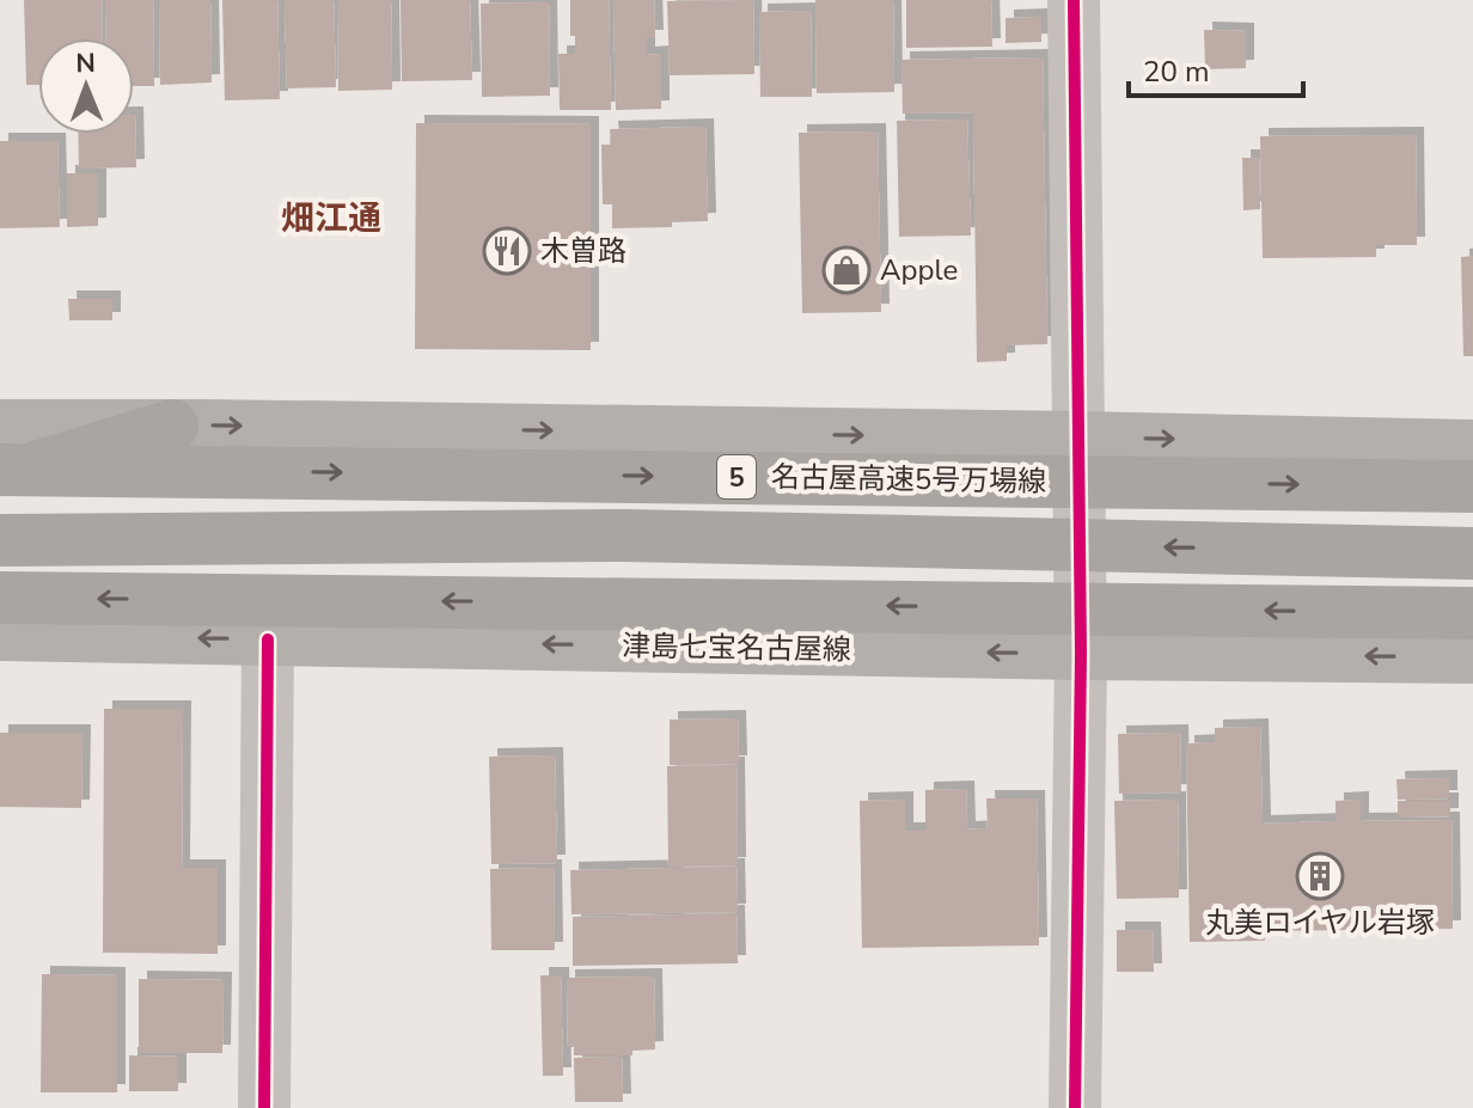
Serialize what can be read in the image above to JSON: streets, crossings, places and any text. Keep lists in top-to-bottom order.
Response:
{
  "streets": {
    "highway": ["5", "名古屋高速5号万場線"],
    "main road": ["津島七宝名古屋線"]
  },
  "districts": ["畑江通"],
  "places": {
    "restaurant": ["木曽路"],
    "shop": ["Apple"],
    "building": ["丸美ロイヤル岩塚"]
  },
  "scale_bar": "20 m",
  "north": "top"
}
